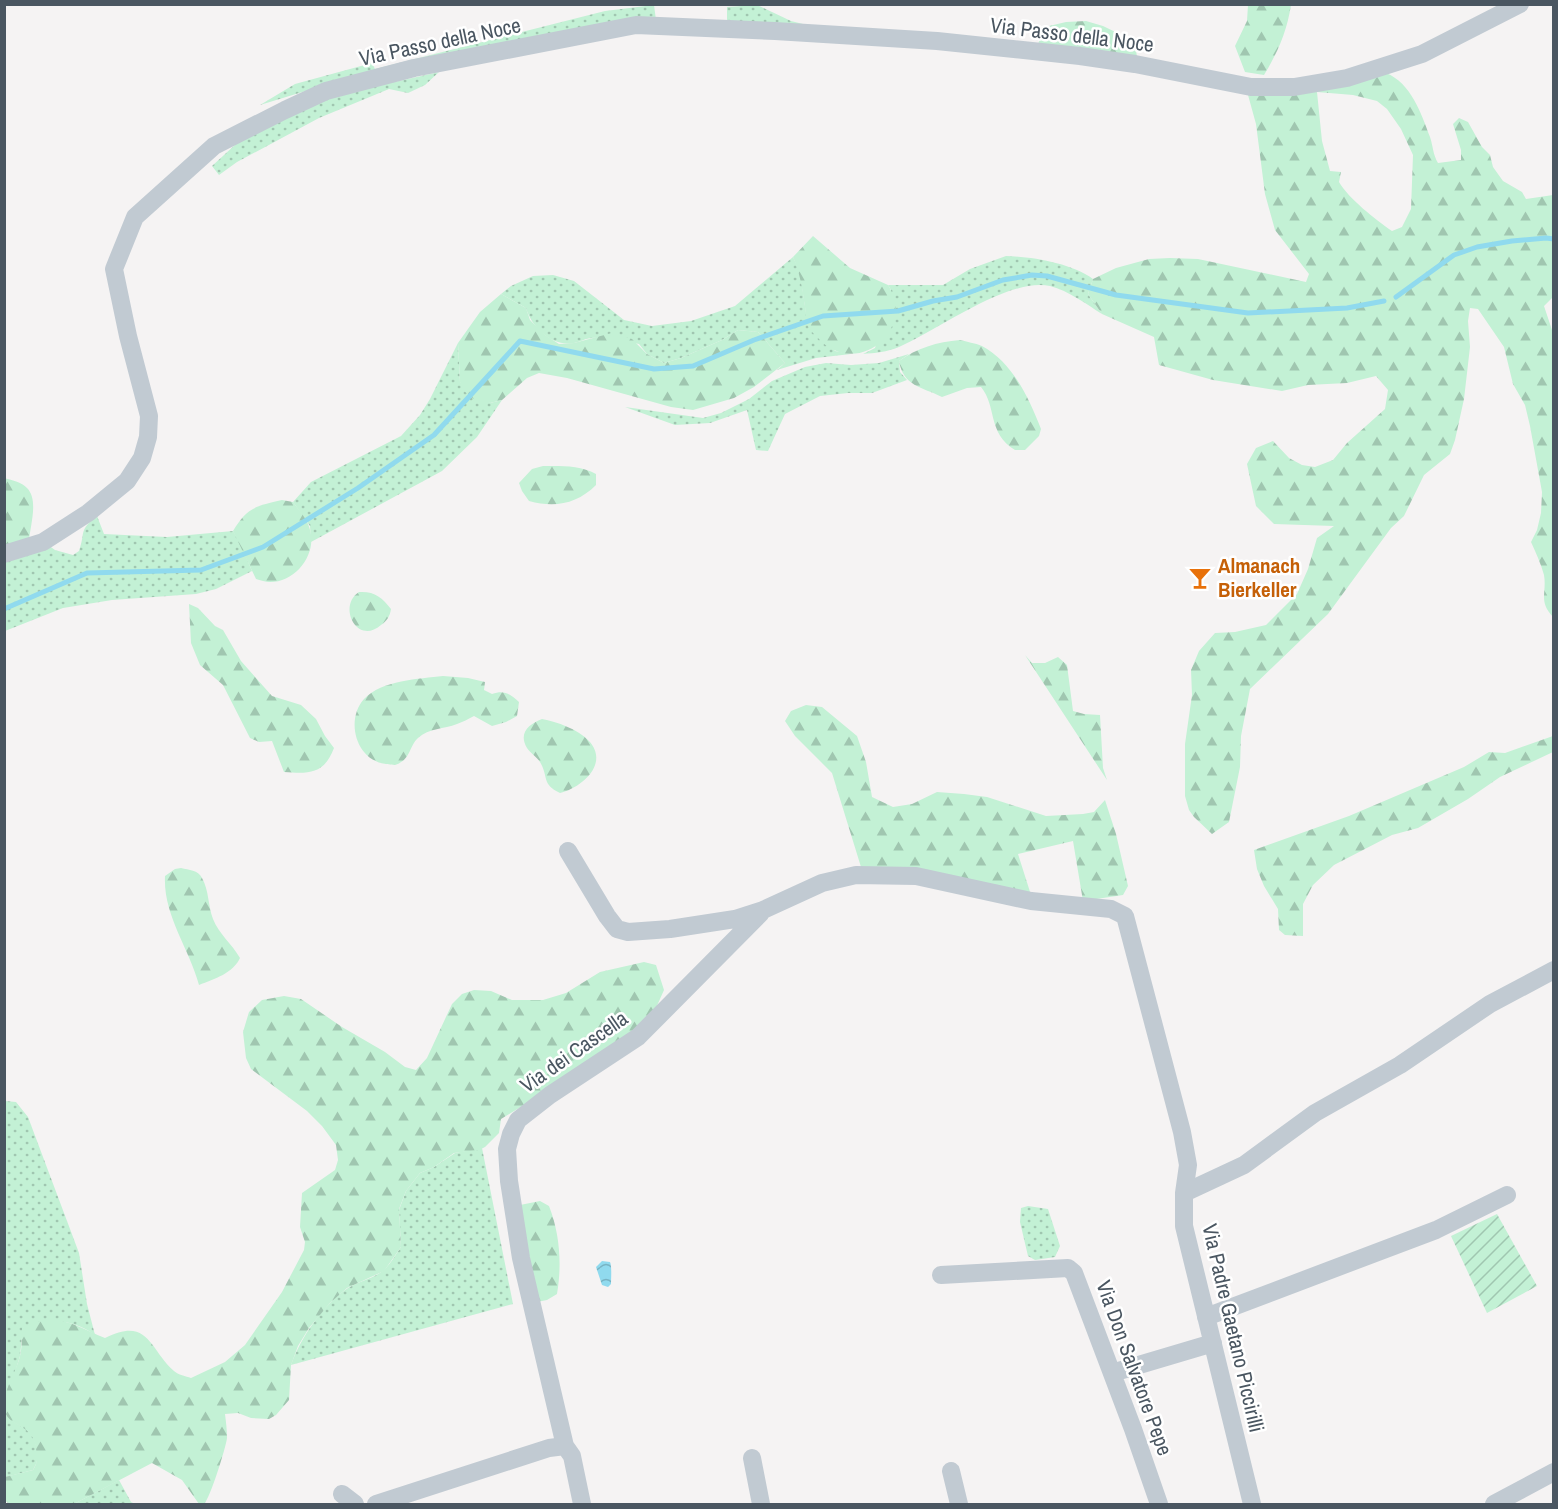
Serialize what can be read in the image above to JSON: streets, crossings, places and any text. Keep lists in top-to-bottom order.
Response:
{
  "streets": {
    "street": [
      "Via Passo della Noce",
      "Via dei Cascella",
      "Via Padre Gaetano Piccirilli",
      "Via Don Salvatore Pepe"
    ]
  },
  "crossings": [
    ["Via dei Cascella", "Via Padre Gaetano Piccirilli"]
  ],
  "places": {
    "bar": ["Almanach Bierkeller"]
  }
}
